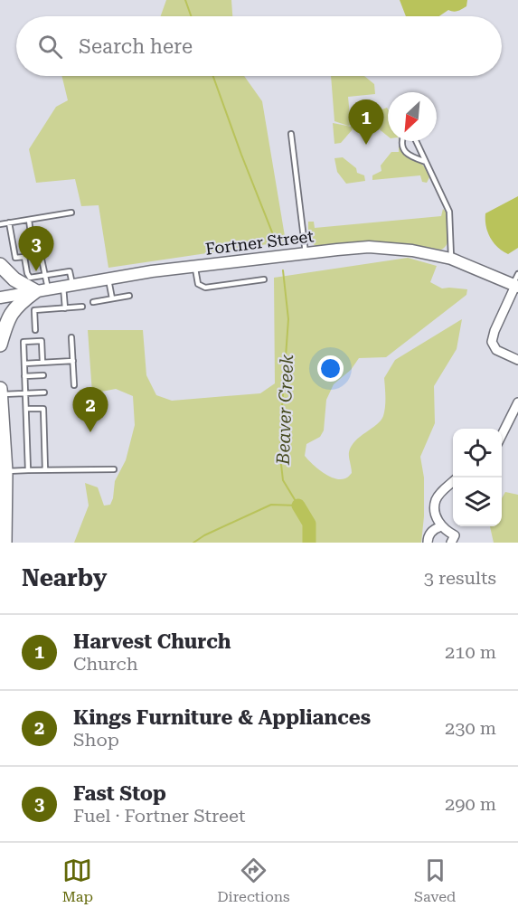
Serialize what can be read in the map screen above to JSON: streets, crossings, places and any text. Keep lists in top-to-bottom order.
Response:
{
  "streets": {
    "street": ["Fortner Street"]
  },
  "water": ["Beaver Creek"],
  "north": "bottom left",
  "page": {
    "search": "Search here",
    "pins": ["1", "3", "2"],
    "heading": ["Nearby", "3 results"],
    "list": [
      {
        "mark": "1",
        "name": "Harvest Church",
        "note": "Church",
        "value": "210 m"
      },
      {
        "mark": "2",
        "name": "Kings Furniture & Appliances",
        "note": "Shop",
        "value": "230 m"
      },
      {
        "mark": "3",
        "name": "Fast Stop",
        "note": "Fuel · Fortner Street",
        "value": "290 m"
      }
    ],
    "nav": ["Map", "Directions", "Saved"]
  }
}
